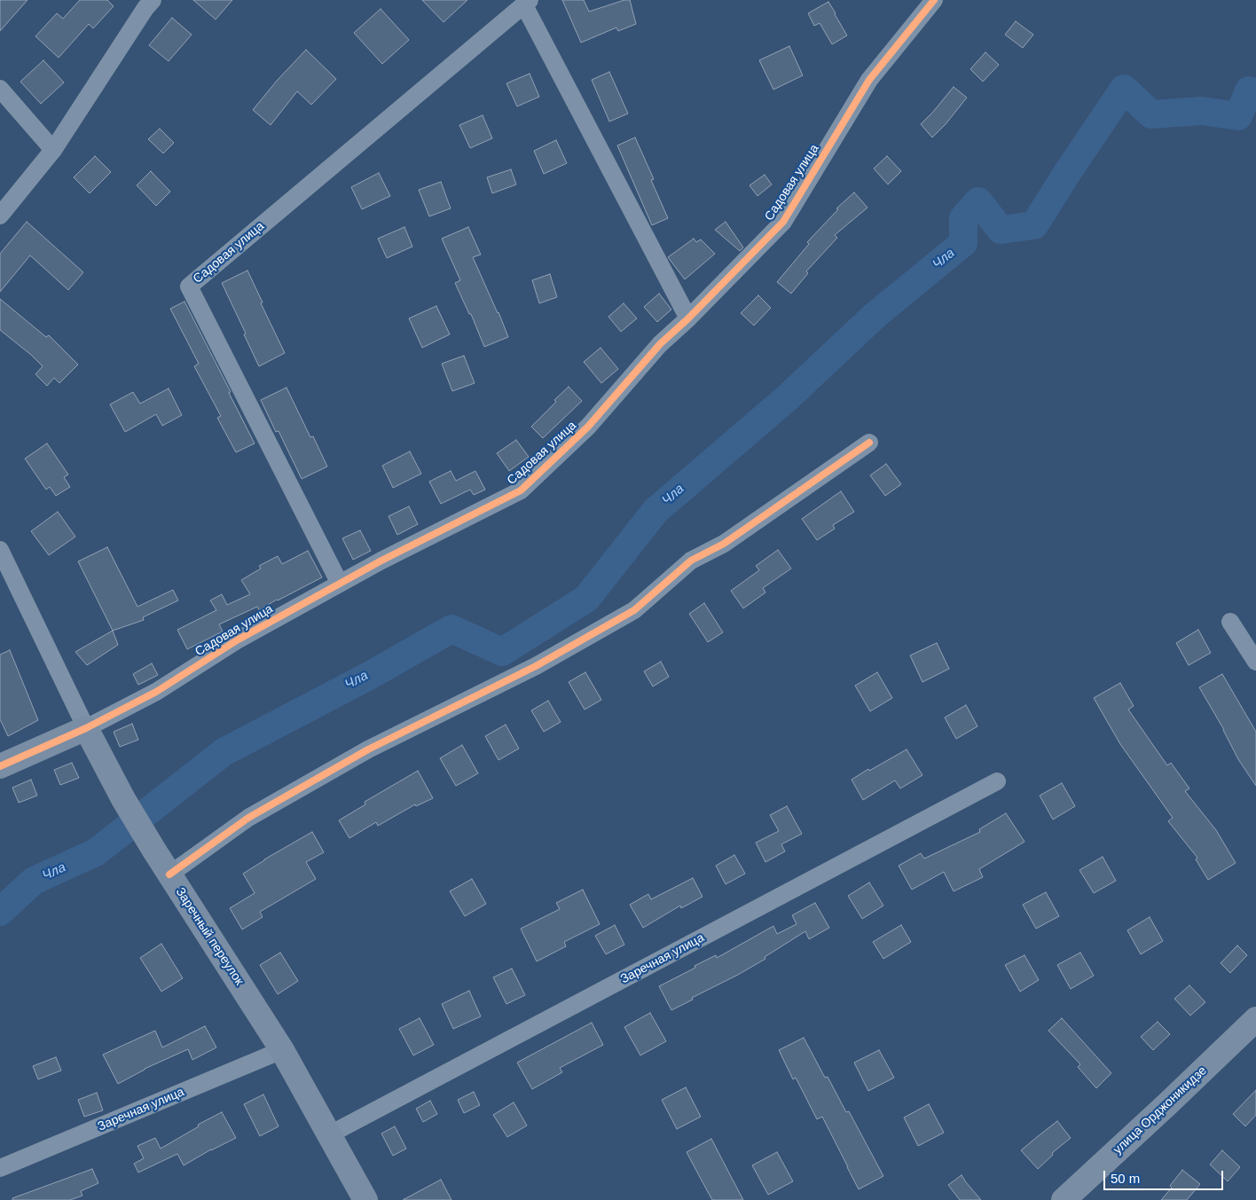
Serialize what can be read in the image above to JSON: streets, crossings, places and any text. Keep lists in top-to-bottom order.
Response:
{
  "streets": {
    "street": [
      "Садовая улица",
      "Заречный переулок",
      "Заречная улица",
      "улица Орджоникидзе"
    ]
  },
  "crossings": [
    ["Садовая улица", "Заречный переулок"],
    ["Заречный переулок", "Заречная улица"]
  ],
  "water": ["Чла"],
  "scale_bar": "50 m"
}
